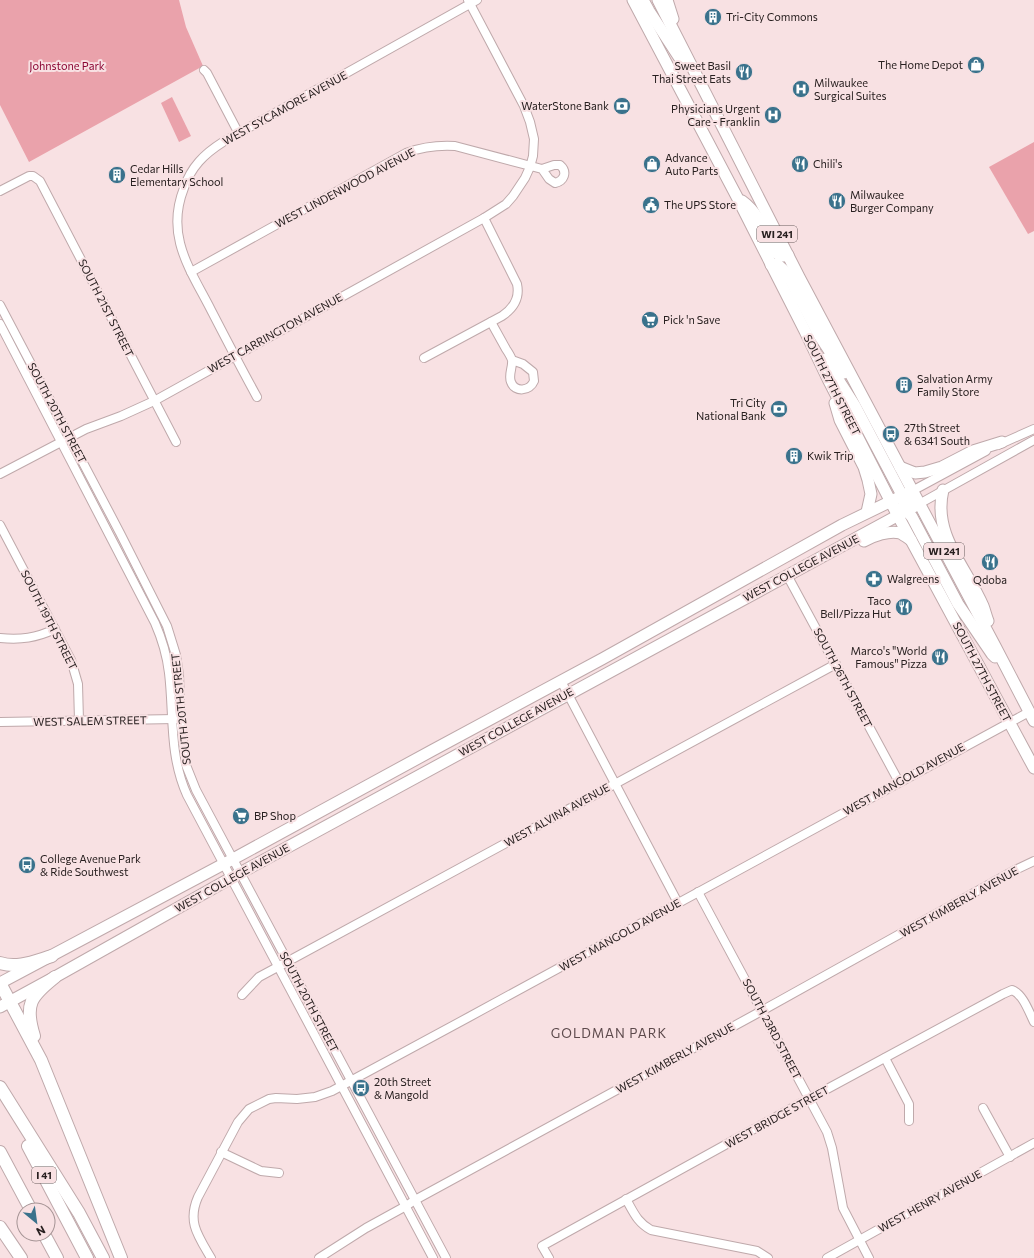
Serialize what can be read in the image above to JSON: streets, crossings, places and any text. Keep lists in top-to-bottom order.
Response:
{
  "streets": {
    "highway": ["I 41"],
    "main road": ["WI 241", "SOUTH 27TH STREET", "WEST COLLEGE AVENUE"],
    "street": [
      "WEST SYCAMORE AVENUE",
      "WEST LINDENWOOD AVENUE",
      "SOUTH 21ST STREET",
      "WEST CARRINGTON AVENUE",
      "SOUTH 20TH STREET",
      "SOUTH 19TH STREET",
      "SOUTH 26TH STREET",
      "WEST SALEM STREET",
      "WEST MANGOLD AVENUE",
      "WEST ALVINA AVENUE",
      "WEST KIMBERLY AVENUE",
      "SOUTH 23RD STREET",
      "WEST BRIDGE STREET",
      "WEST HENRY AVENUE"
    ]
  },
  "crossings": [
    ["WEST SYCAMORE AVENUE", "WEST LINDENWOOD AVENUE"],
    ["WEST SYCAMORE AVENUE", "WEST CARRINGTON AVENUE"],
    ["WEST LINDENWOOD AVENUE", "WEST CARRINGTON AVENUE"],
    ["SOUTH 21ST STREET", "WEST CARRINGTON AVENUE"],
    ["WEST CARRINGTON AVENUE", "SOUTH 20TH STREET"],
    ["SOUTH 27TH STREET", "WEST COLLEGE AVENUE"],
    ["SOUTH 27TH STREET", "WEST MANGOLD AVENUE"],
    ["SOUTH 20TH STREET", "WEST COLLEGE AVENUE"],
    ["SOUTH 20TH STREET", "WEST SALEM STREET"],
    ["SOUTH 20TH STREET", "WEST MANGOLD AVENUE"],
    ["SOUTH 20TH STREET", "WEST ALVINA AVENUE"],
    ["SOUTH 20TH STREET", "WEST KIMBERLY AVENUE"],
    ["WEST COLLEGE AVENUE", "SOUTH 26TH STREET"],
    ["SOUTH 19TH STREET", "WEST SALEM STREET"],
    ["SOUTH 26TH STREET", "WEST MANGOLD AVENUE"],
    ["SOUTH 26TH STREET", "WEST ALVINA AVENUE"],
    ["WEST MANGOLD AVENUE", "SOUTH 23RD STREET"],
    ["WEST KIMBERLY AVENUE", "SOUTH 23RD STREET"],
    ["SOUTH 23RD STREET", "WEST BRIDGE STREET"],
    ["SOUTH 23RD STREET", "WEST HENRY AVENUE"]
  ],
  "districts": ["GOLDMAN PARK"],
  "parks": ["Johnstone Park"],
  "places": {
    "building": [
      "Tri-City Commons",
      "Cedar Hills Elementary School",
      "Salvation Army Family Store",
      "Kwik Trip"
    ],
    "shop": ["The Home Depot", "Advance Auto Parts"],
    "restaurant": [
      "Sweet Basil Thai Street Eats",
      "Chili's",
      "Milwaukee Burger Company",
      "Qdoba",
      "Taco Bell/Pizza Hut",
      "Marco's \"World Famous\" Pizza"
    ],
    "hospital": ["Milwaukee Surgical Suites", "Physicians Urgent Care - Franklin"],
    "bank": ["WaterStone Bank", "Tri City National Bank"],
    "public building": ["The UPS Store"],
    "supermarket": ["Pick 'n Save", "BP Shop"],
    "bus stop": ["27th Street & 6341 South", "College Avenue Park & Ride Southwest", "20th Street & Mangold"],
    "pharmacy": ["Walgreens"]
  },
  "north": "bottom right"
}
